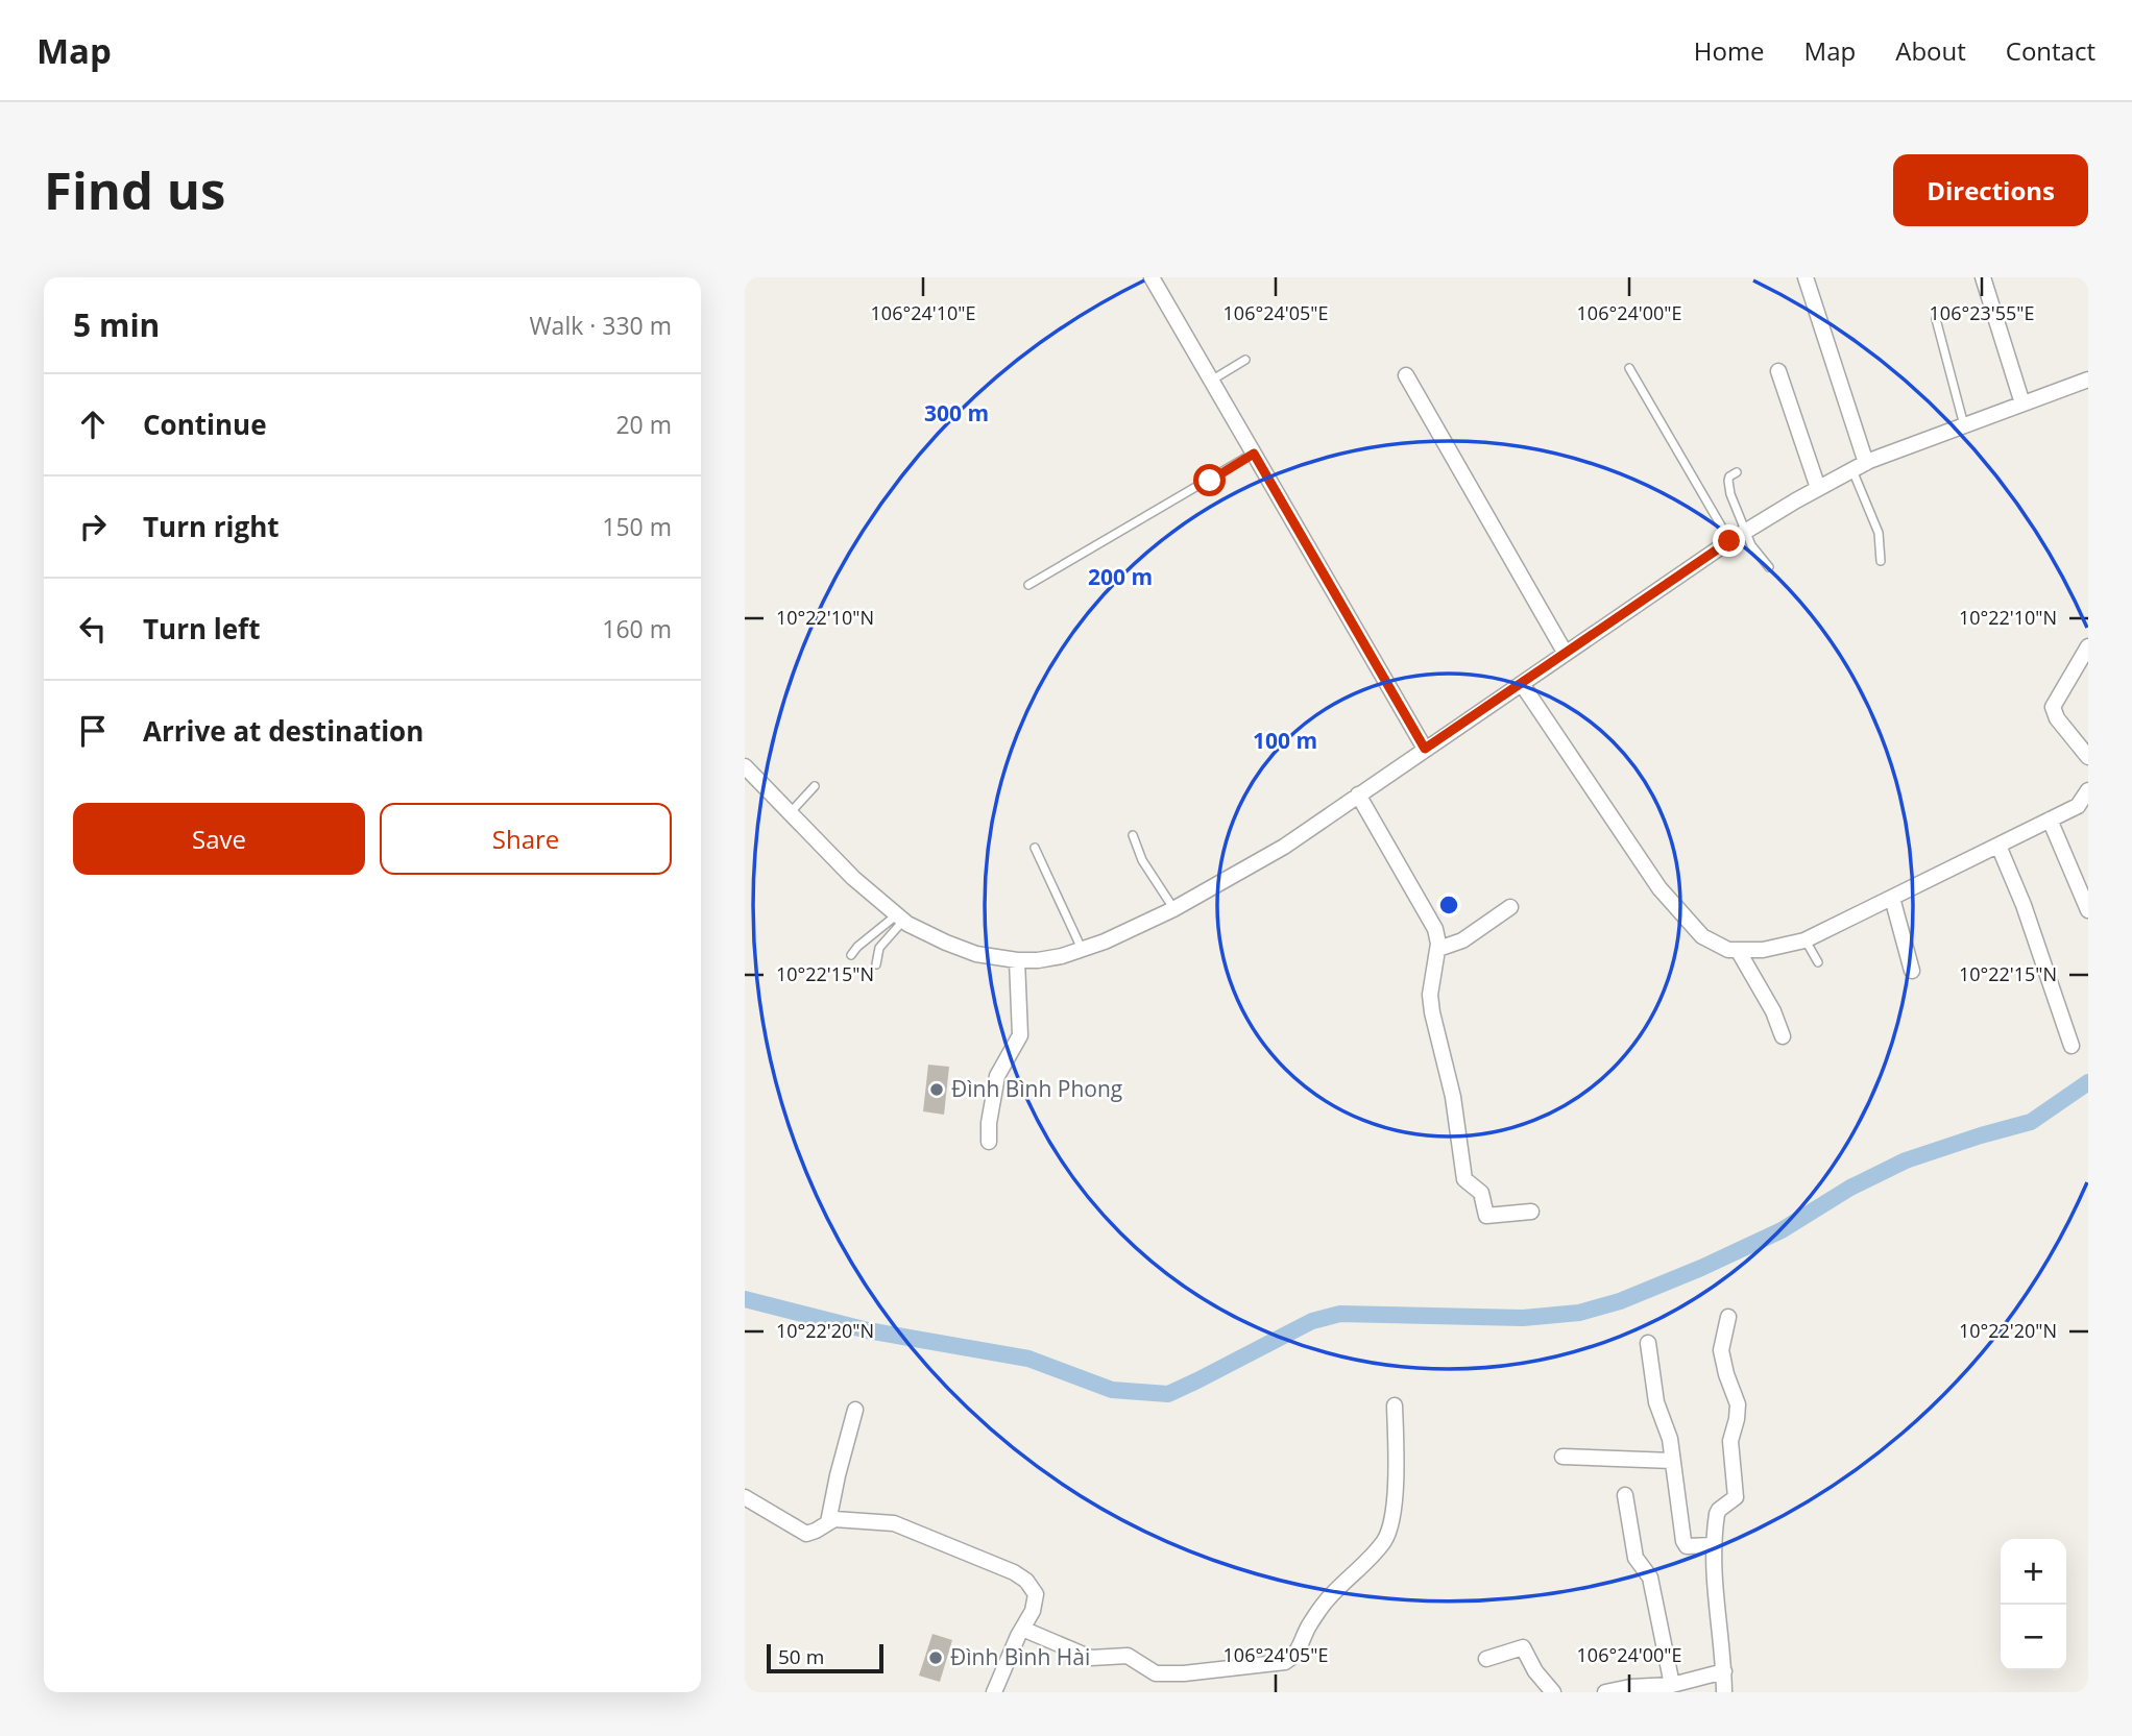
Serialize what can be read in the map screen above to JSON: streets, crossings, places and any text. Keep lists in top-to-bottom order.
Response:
{
  "places": ["Đình Bình Phong", "Đình Bình Hài"],
  "scale_bar": "50 m",
  "page": {
    "header": "Map",
    "nav": [
      "Home",
      "Map",
      "About",
      "Contact"
    ],
    "buttons": [
      "Directions",
      ["Save", "Share"]
    ],
    "title": "Find us",
    "heading": ["5 min", "Walk · 330 m"],
    "list": [
      ["Continue", "20 m"],
      ["Turn right", "150 m"],
      ["Turn left", "160 m"],
      "Arrive at destination"
    ],
    "map_buttons": ["+", "−"],
    "scale": "50 m"
  },
  "coordinates": [
    "106°24'10\"E",
    "106°24'05\"E",
    "106°24'00\"E",
    "106°23'55\"E",
    "10°22'10\"N",
    "10°22'15\"N",
    "10°22'20\"N"
  ],
  "rings": ["300 m", "200 m", "100 m"]
}
